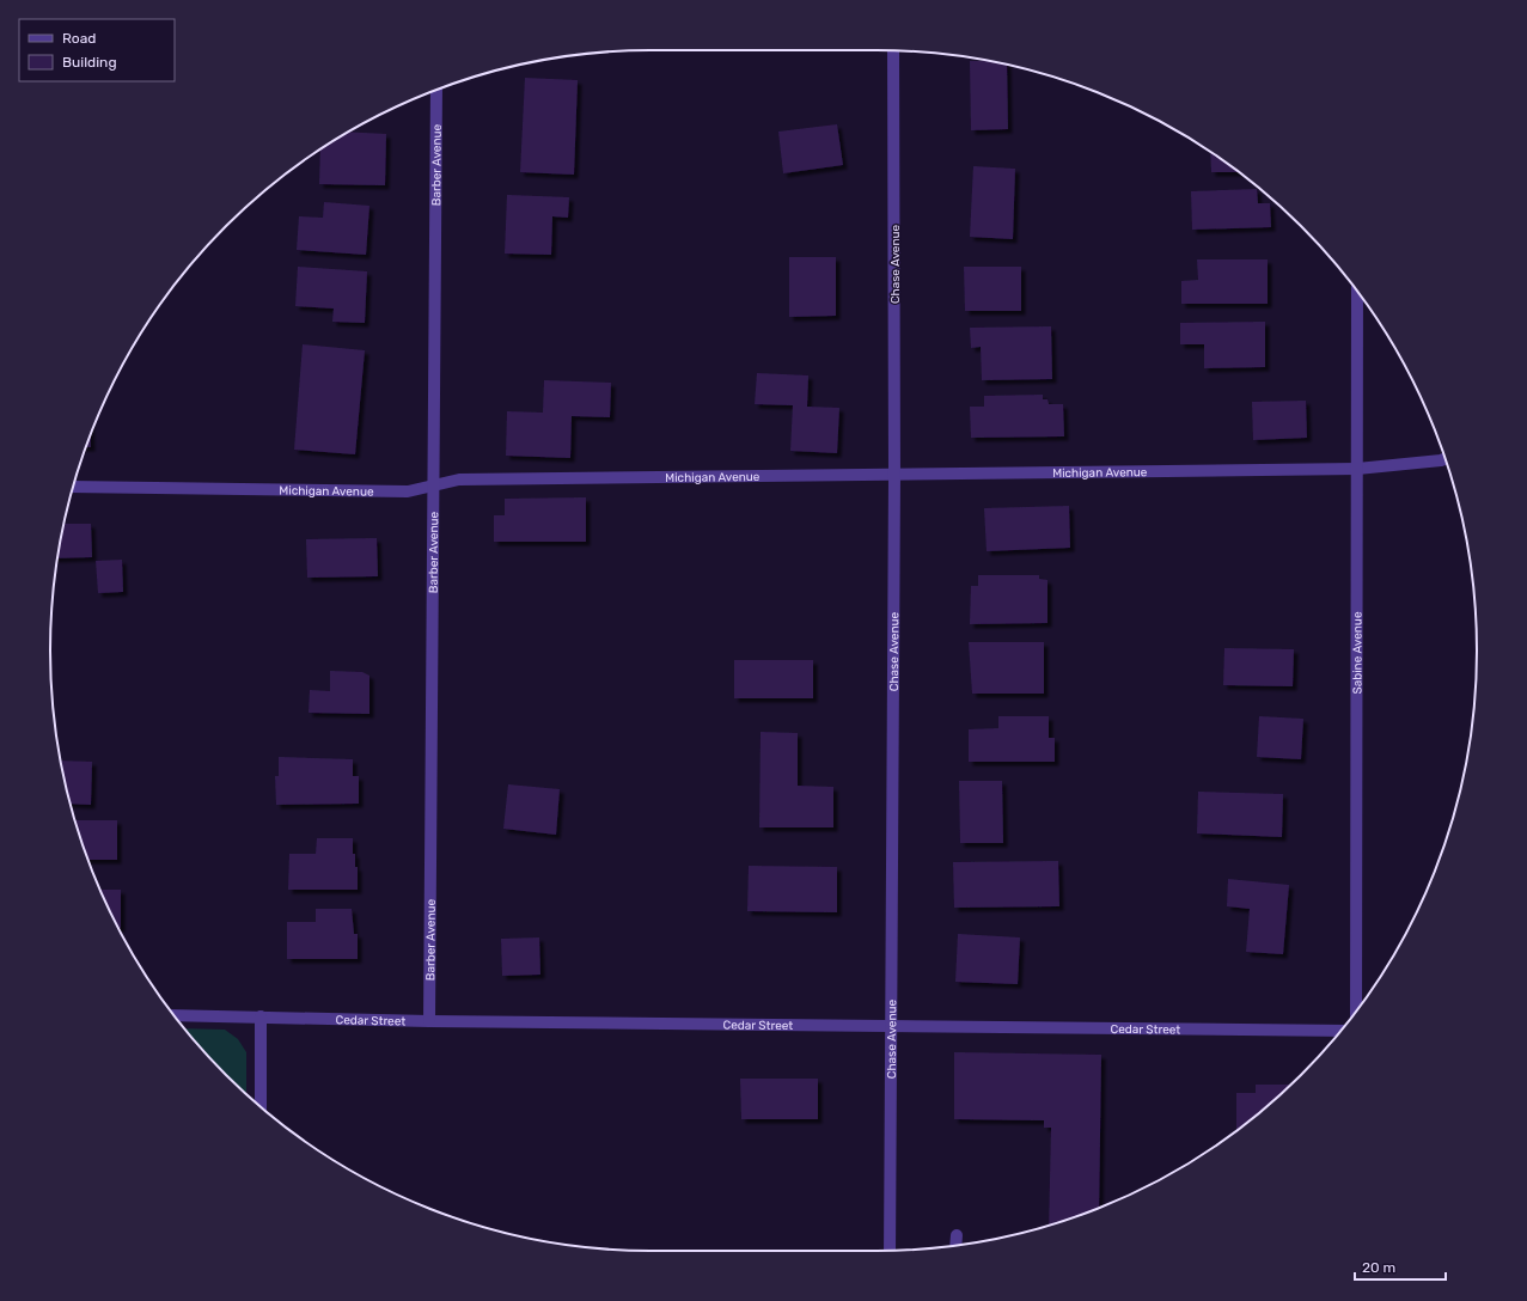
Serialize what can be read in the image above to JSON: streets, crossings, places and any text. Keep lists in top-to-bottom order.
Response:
{
  "streets": {
    "street": [
      "Barber Avenue",
      "Chase Avenue",
      "Michigan Avenue",
      "Sabine Avenue",
      "Cedar Street"
    ]
  },
  "crossings": [
    ["Barber Avenue", "Michigan Avenue"],
    ["Barber Avenue", "Cedar Street"],
    ["Chase Avenue", "Michigan Avenue"],
    ["Chase Avenue", "Cedar Street"],
    ["Michigan Avenue", "Sabine Avenue"]
  ],
  "legend": ["Road", "Building"],
  "scale_bar": "20 m"
}
